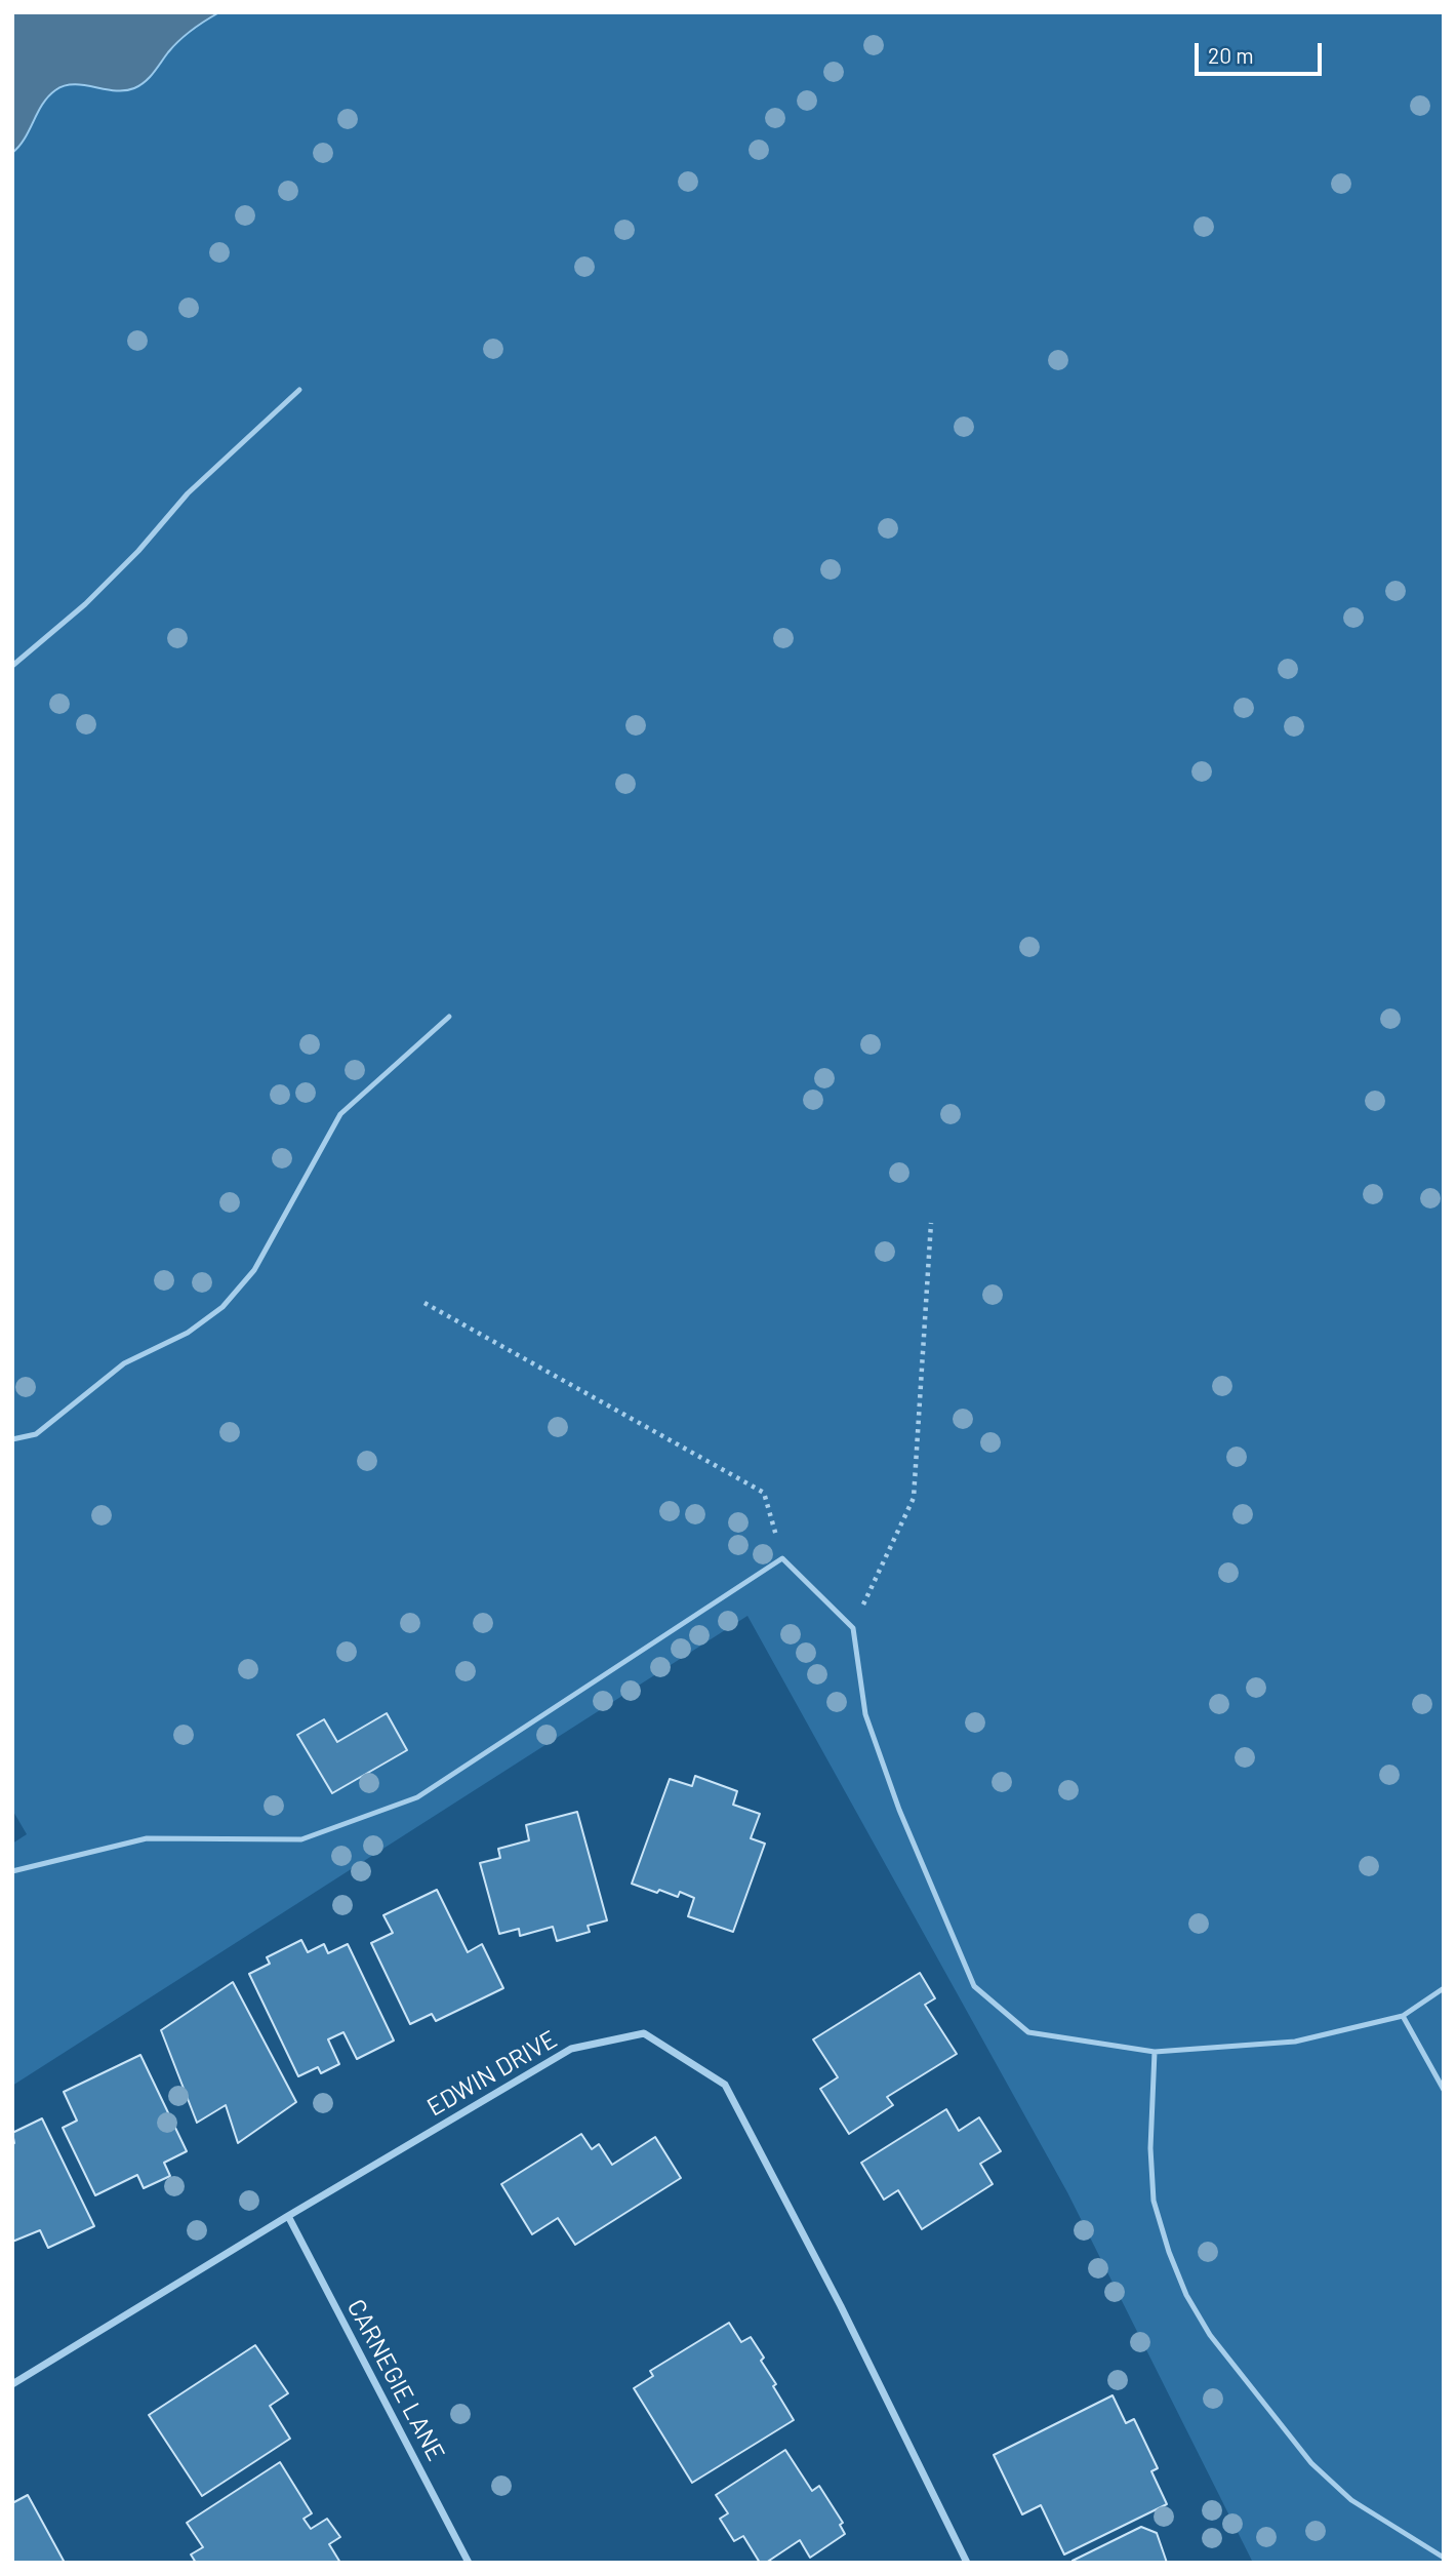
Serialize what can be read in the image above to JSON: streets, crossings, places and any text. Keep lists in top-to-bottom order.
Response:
{
  "streets": {
    "street": ["EDWIN DRIVE", "CARNEGIE LANE"]
  },
  "crossings": [
    ["EDWIN DRIVE", "CARNEGIE LANE"]
  ],
  "scale_bar": "20 m"
}
